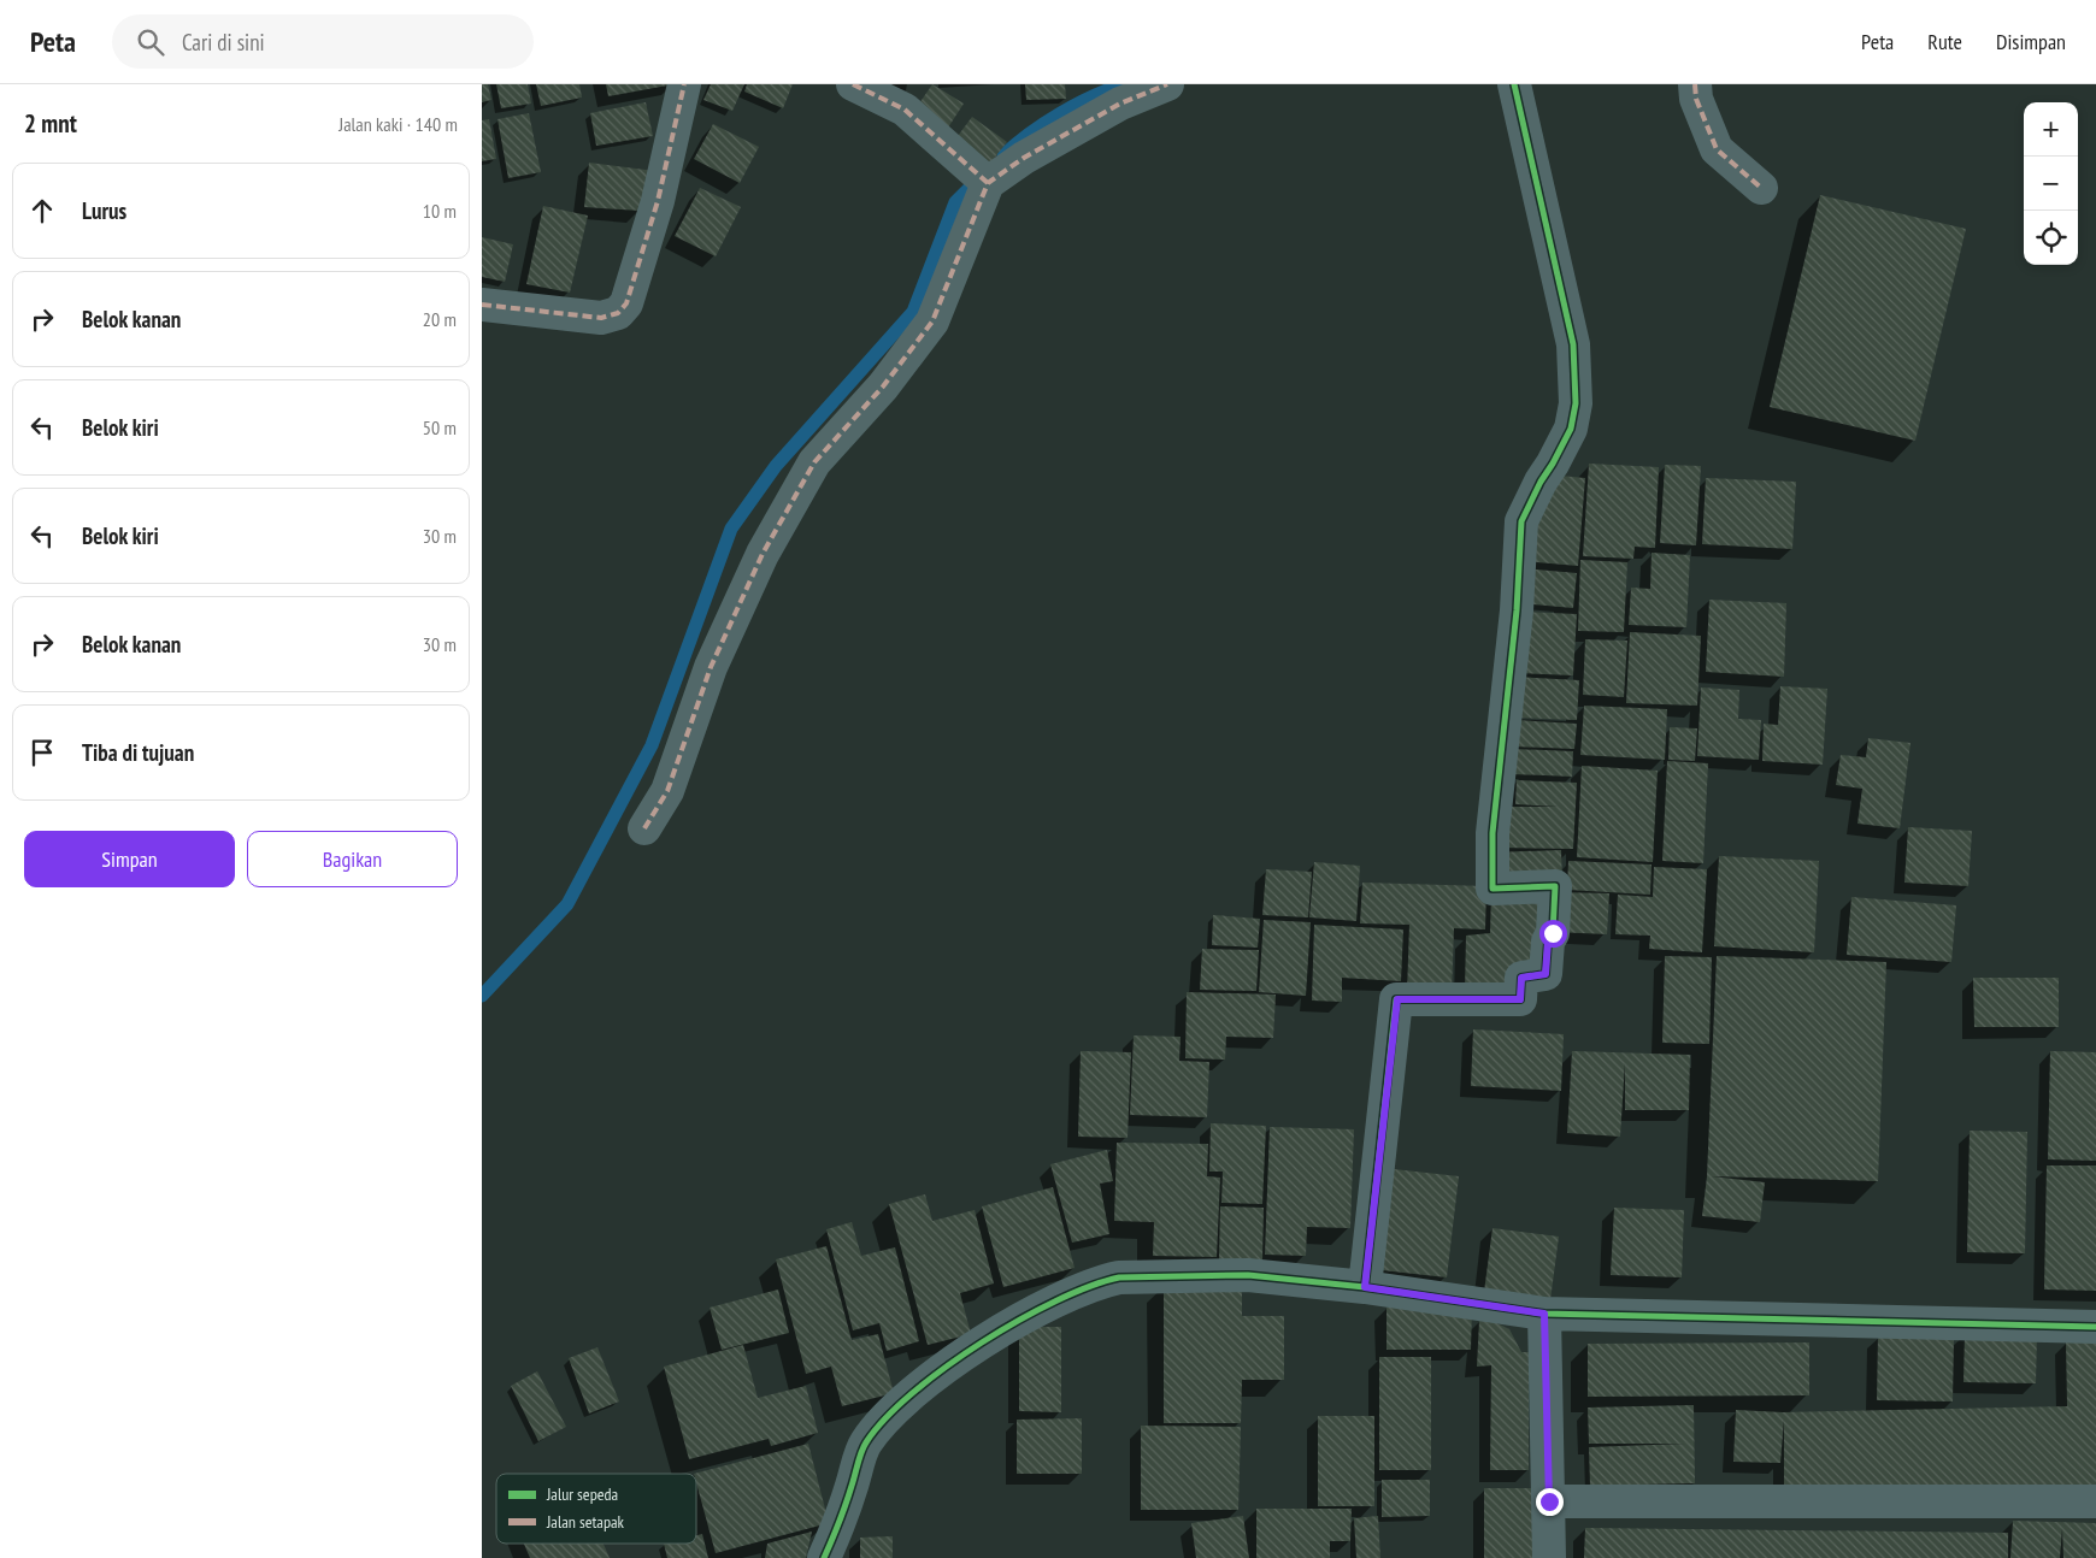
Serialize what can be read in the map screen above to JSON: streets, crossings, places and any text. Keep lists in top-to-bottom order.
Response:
{
  "legend": ["Jalur sepeda", "Jalan setapak"],
  "page": {
    "header": "Peta",
    "search": "Cari di sini",
    "nav": ["Peta", "Rute", "Disimpan"],
    "heading": ["2 mnt", "Jalan kaki · 140 m"],
    "map_buttons": ["+", "−"],
    "list": [
      ["Lurus", "10 m"],
      ["Belok kanan", "20 m"],
      ["Belok kiri", "50 m"],
      ["Belok kiri", "30 m"],
      ["Belok kanan", "30 m"],
      "Tiba di tujuan"
    ],
    "buttons": ["Simpan", "Bagikan"]
  }
}
